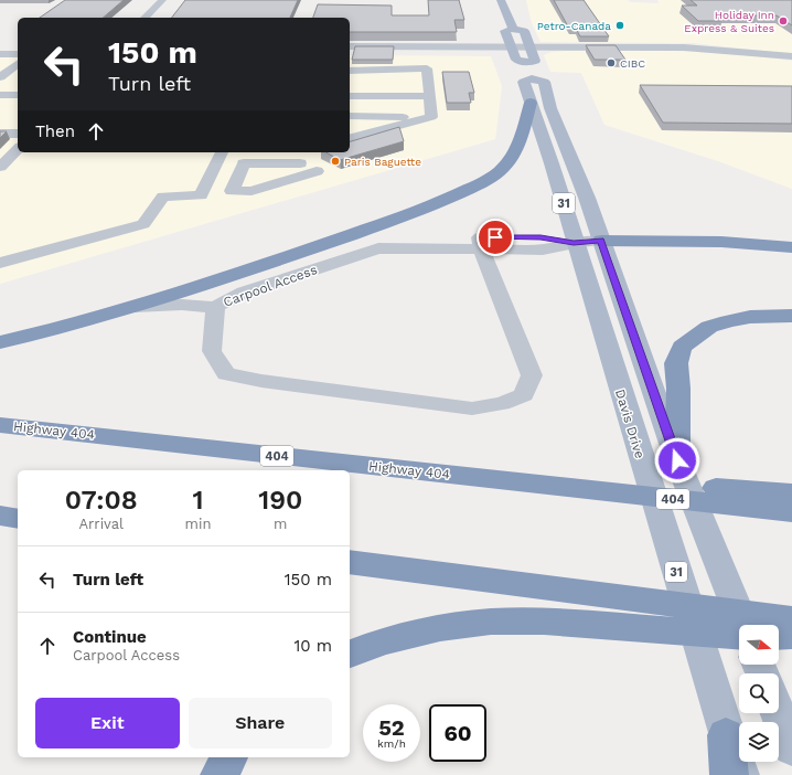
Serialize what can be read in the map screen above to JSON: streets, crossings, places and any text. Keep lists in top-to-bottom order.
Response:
{
  "streets": {
    "highway": ["Highway 404", "404"],
    "main road": ["31", "Davis Drive"],
    "street": ["Carpool Access"]
  },
  "crossings": [
    ["31", "Carpool Access"],
    ["31", "Davis Drive"],
    ["Carpool Access", "Davis Drive"]
  ],
  "places": [
    "Holiday Inn Express & Suites",
    "Petro-Canada",
    "CIBC",
    "Paris Baguette"
  ],
  "north": "right",
  "page": {
    "turn": ["150 m", "Turn left"],
    "then": "Then",
    "eta": [
      "07:08",
      "Arrival",
      "1",
      "min",
      "190",
      "m"
    ],
    "list": [
      {
        "name": "Turn left",
        "value": "150 m"
      },
      {
        "name": "Continue",
        "note": "Carpool Access",
        "value": "10 m"
      }
    ],
    "buttons": ["Exit", "Share"],
    "speed": "52 km/h",
    "limit": "60"
  }
}
